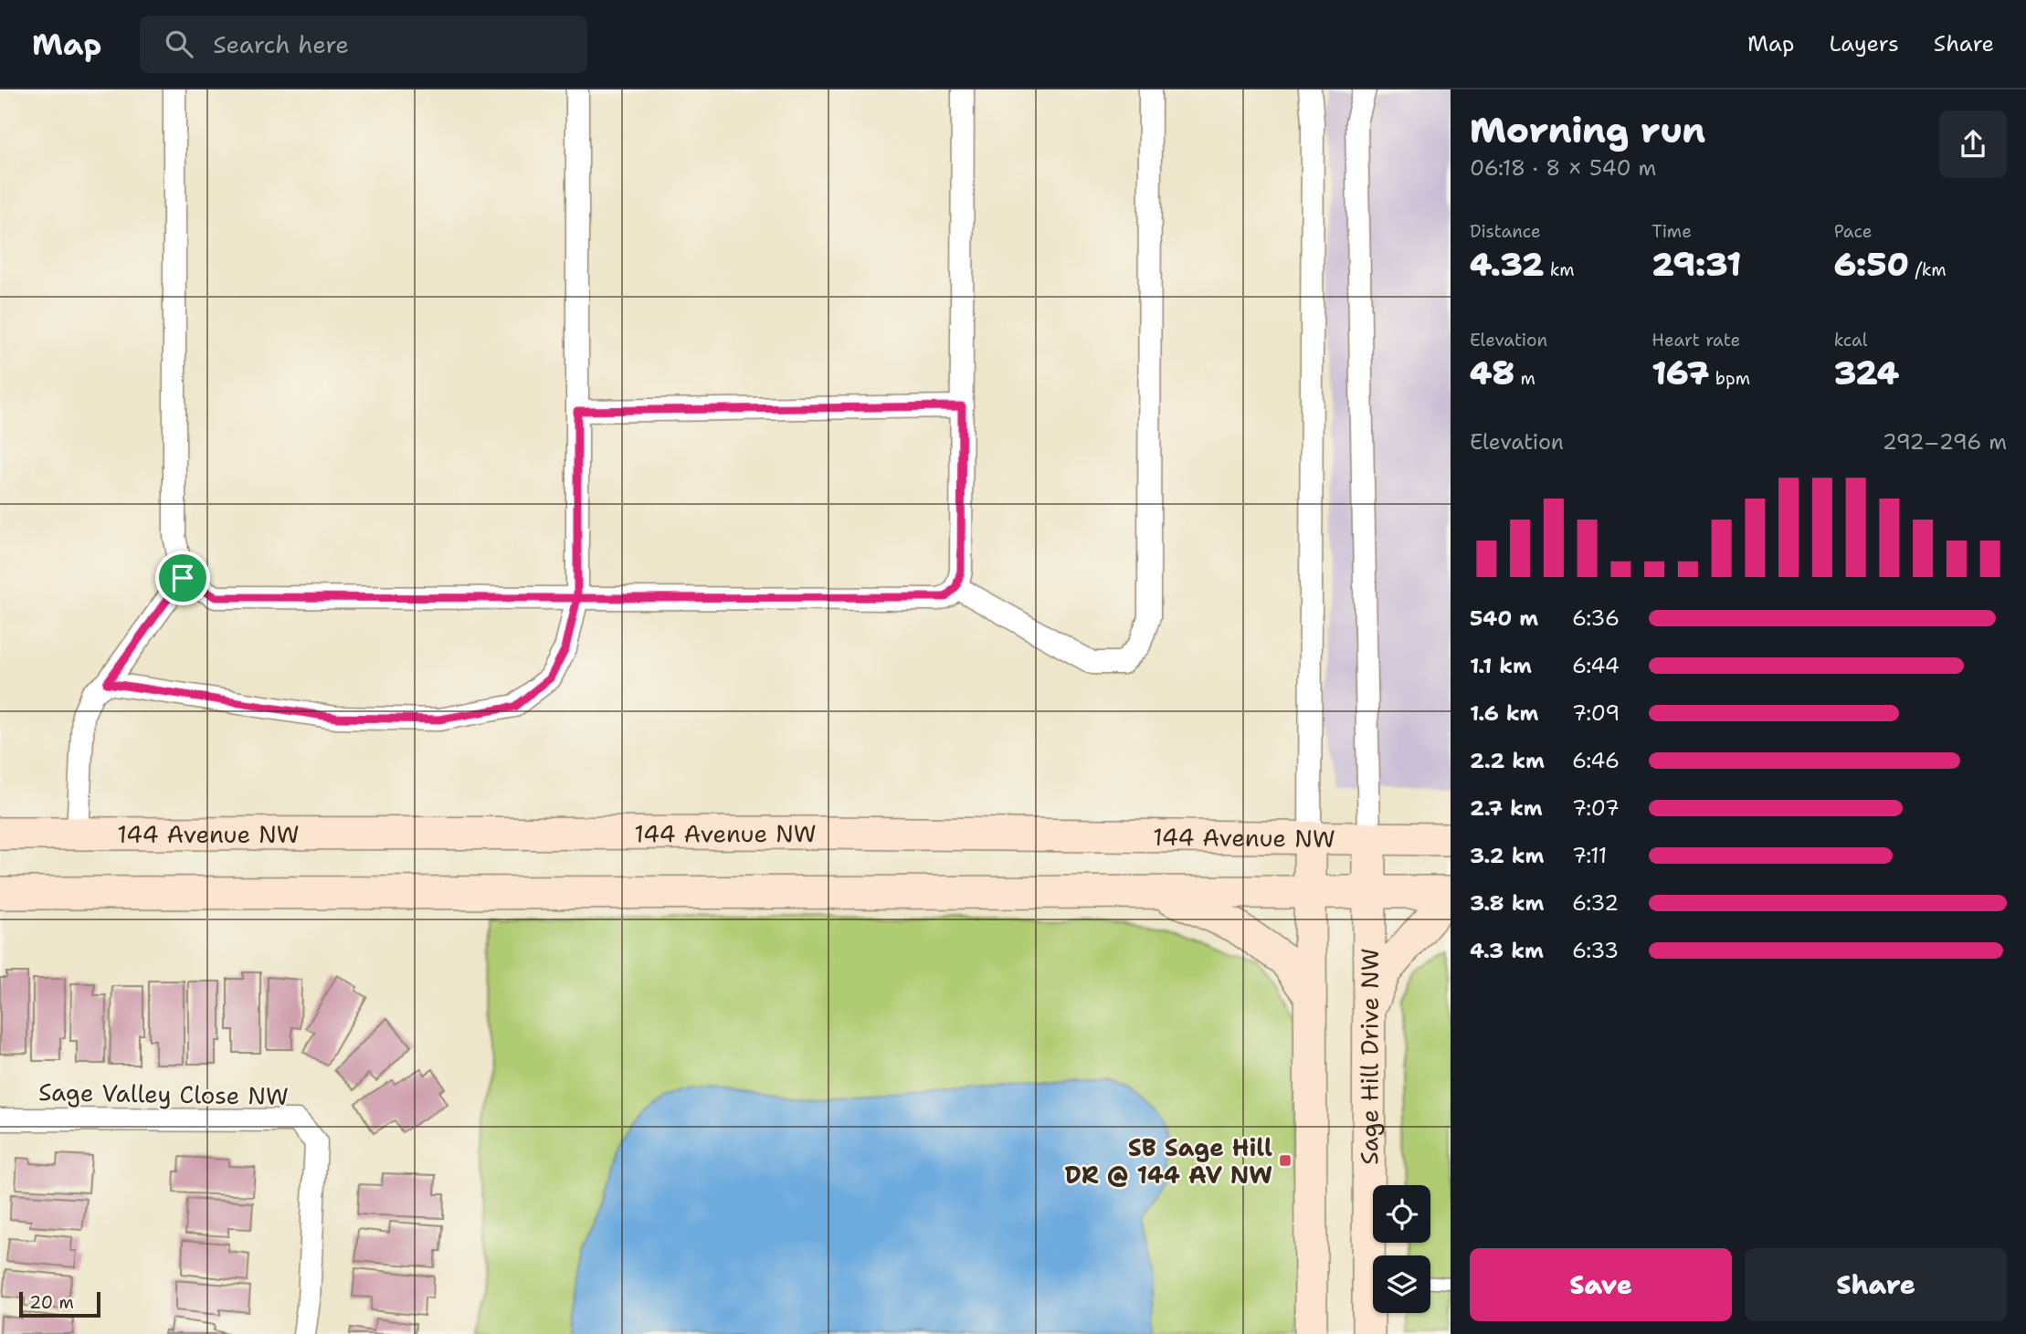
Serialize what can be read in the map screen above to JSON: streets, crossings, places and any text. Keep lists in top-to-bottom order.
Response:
{
  "streets": {
    "main road": ["144 Avenue NW", "Sage Hill Drive NW"],
    "street": ["Sage Valley Close NW"]
  },
  "crossings": [
    ["144 Avenue NW", "Sage Hill Drive NW"]
  ],
  "places": {
    "transit": ["SB Sage Hill DR @ 144 AV NW"]
  },
  "scale_bar": "20 m",
  "page": {
    "header": "Map",
    "search": "Search here",
    "nav": ["Map", "Layers", "Share"],
    "heading": ["Morning run", "06:18 · 8 × 540 m"],
    "stats": [
      ["Distance", "4.32 km"],
      ["Time", "29:31"],
      ["Pace", "6:50 /km"],
      ["Elevation", "48 m"],
      ["Heart rate", "167 bpm"],
      ["kcal", "324"]
    ],
    "chart": ["Elevation", "292–296 m"],
    "list": [
      {
        "name": "540 m",
        "note": "6:36"
      },
      {
        "name": "1.1 km",
        "note": "6:44"
      },
      {
        "name": "1.6 km",
        "note": "7:09"
      },
      {
        "name": "2.2 km",
        "note": "6:46"
      },
      {
        "name": "2.7 km",
        "note": "7:07"
      },
      {
        "name": "3.2 km",
        "note": "7:11"
      },
      {
        "name": "3.8 km",
        "note": "6:32"
      },
      {
        "name": "4.3 km",
        "note": "6:33"
      }
    ],
    "buttons": ["Save", "Share"],
    "scale": "20 m"
  }
}
